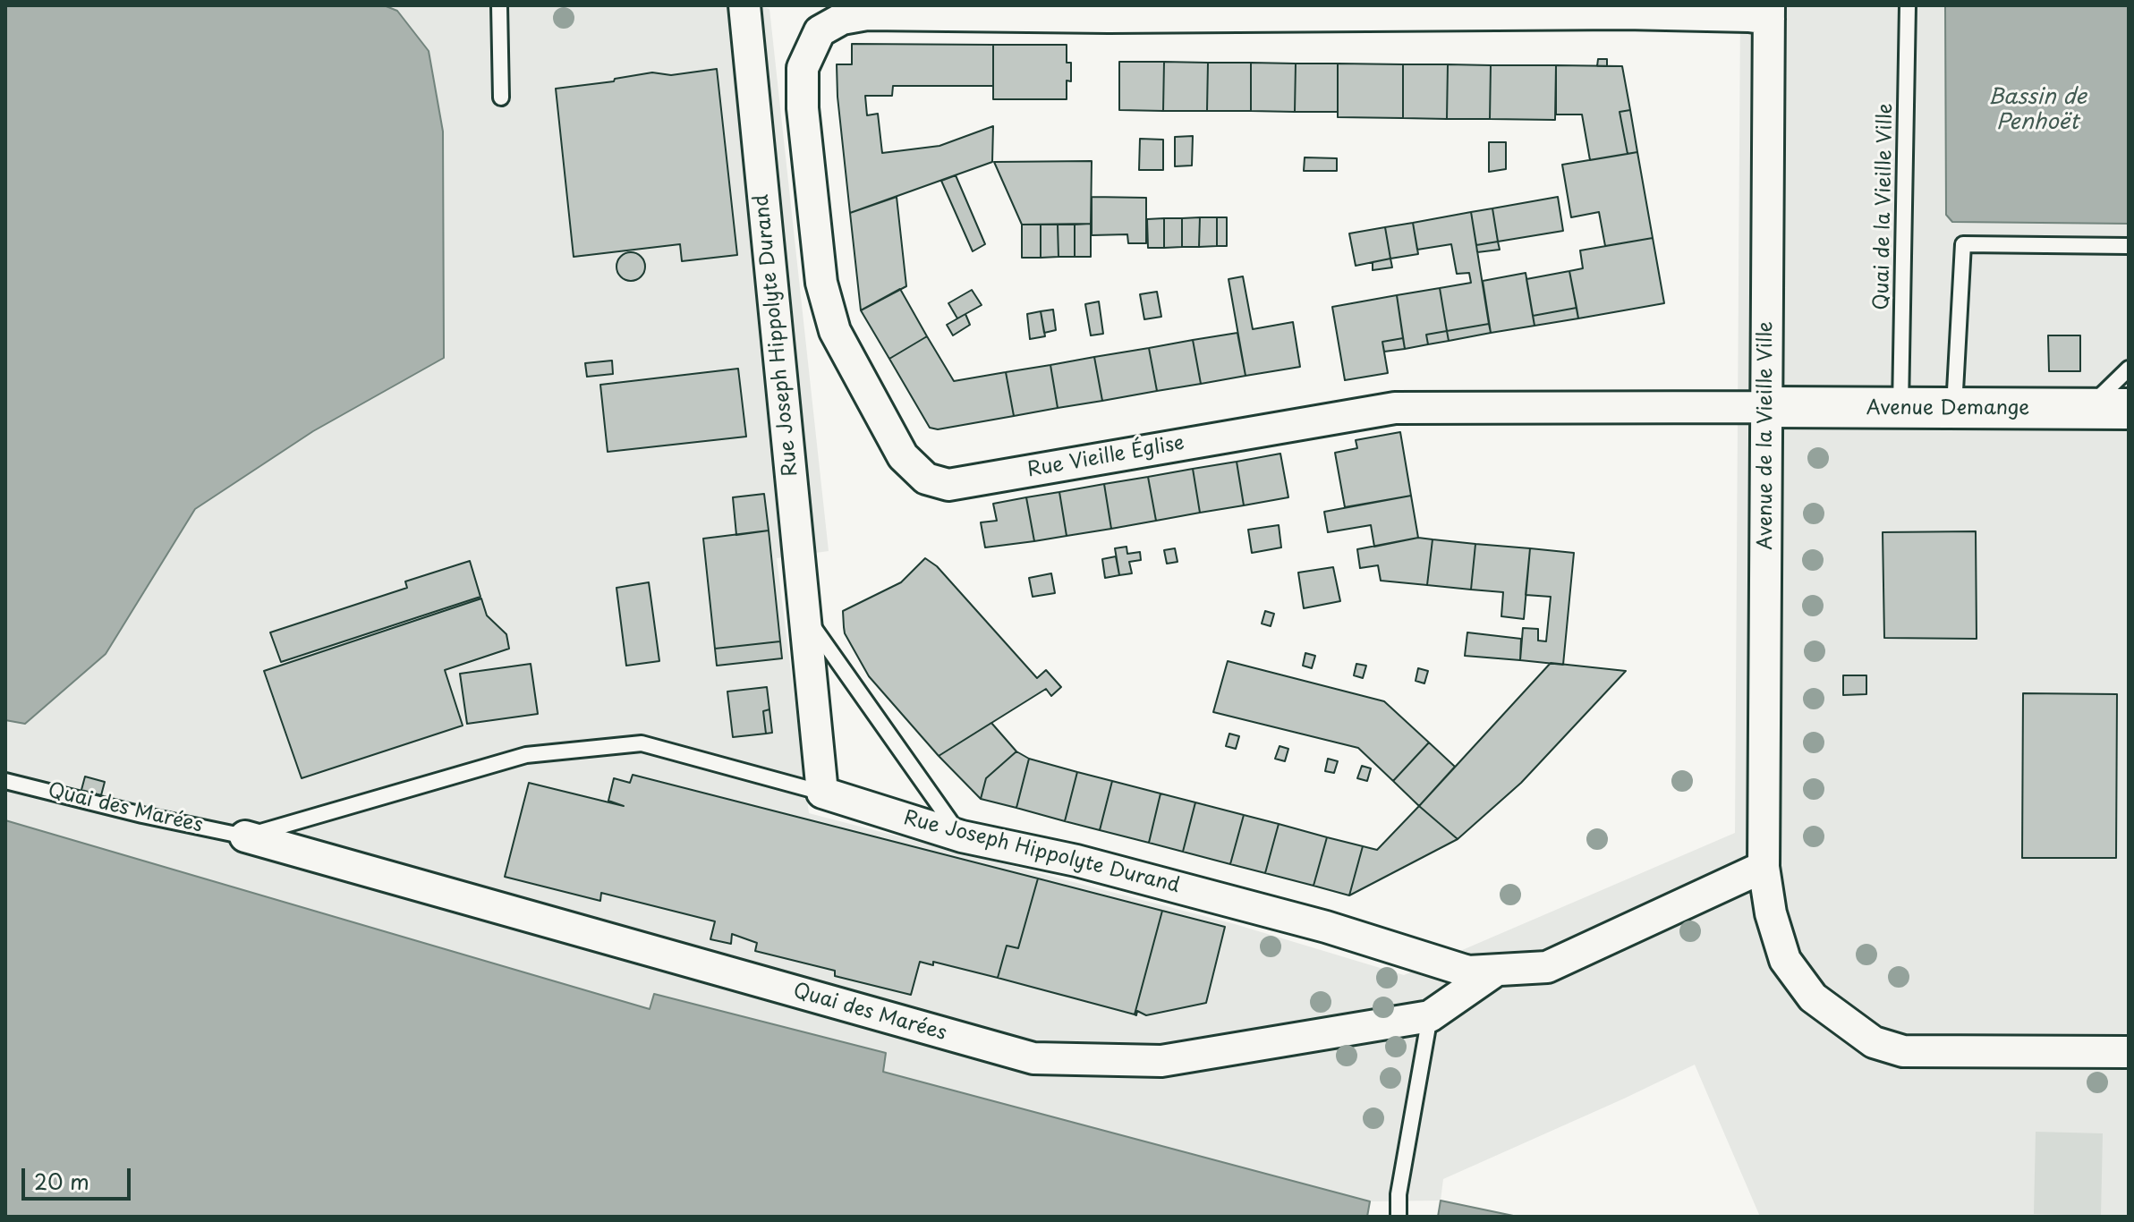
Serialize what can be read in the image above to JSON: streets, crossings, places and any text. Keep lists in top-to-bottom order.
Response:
{
  "streets": {
    "street": [
      "Rue Joseph Hippolyte Durand",
      "Avenue Demange",
      "Avenue de la Vieille Ville",
      "Rue Vieille Église",
      "Quai des Marées"
    ],
    "lane": ["Quai de la Vieille Ville"]
  },
  "crossings": [
    ["Quai de la Vieille Ville", "Avenue Demange"],
    ["Rue Joseph Hippolyte Durand", "Avenue de la Vieille Ville"],
    ["Rue Joseph Hippolyte Durand", "Quai des Marées"],
    ["Avenue Demange", "Avenue de la Vieille Ville"],
    ["Avenue Demange", "Rue Vieille Église"],
    ["Avenue de la Vieille Ville", "Rue Vieille Église"]
  ],
  "water": ["Bassin de Penhoët"],
  "scale_bar": "20 m"
}
